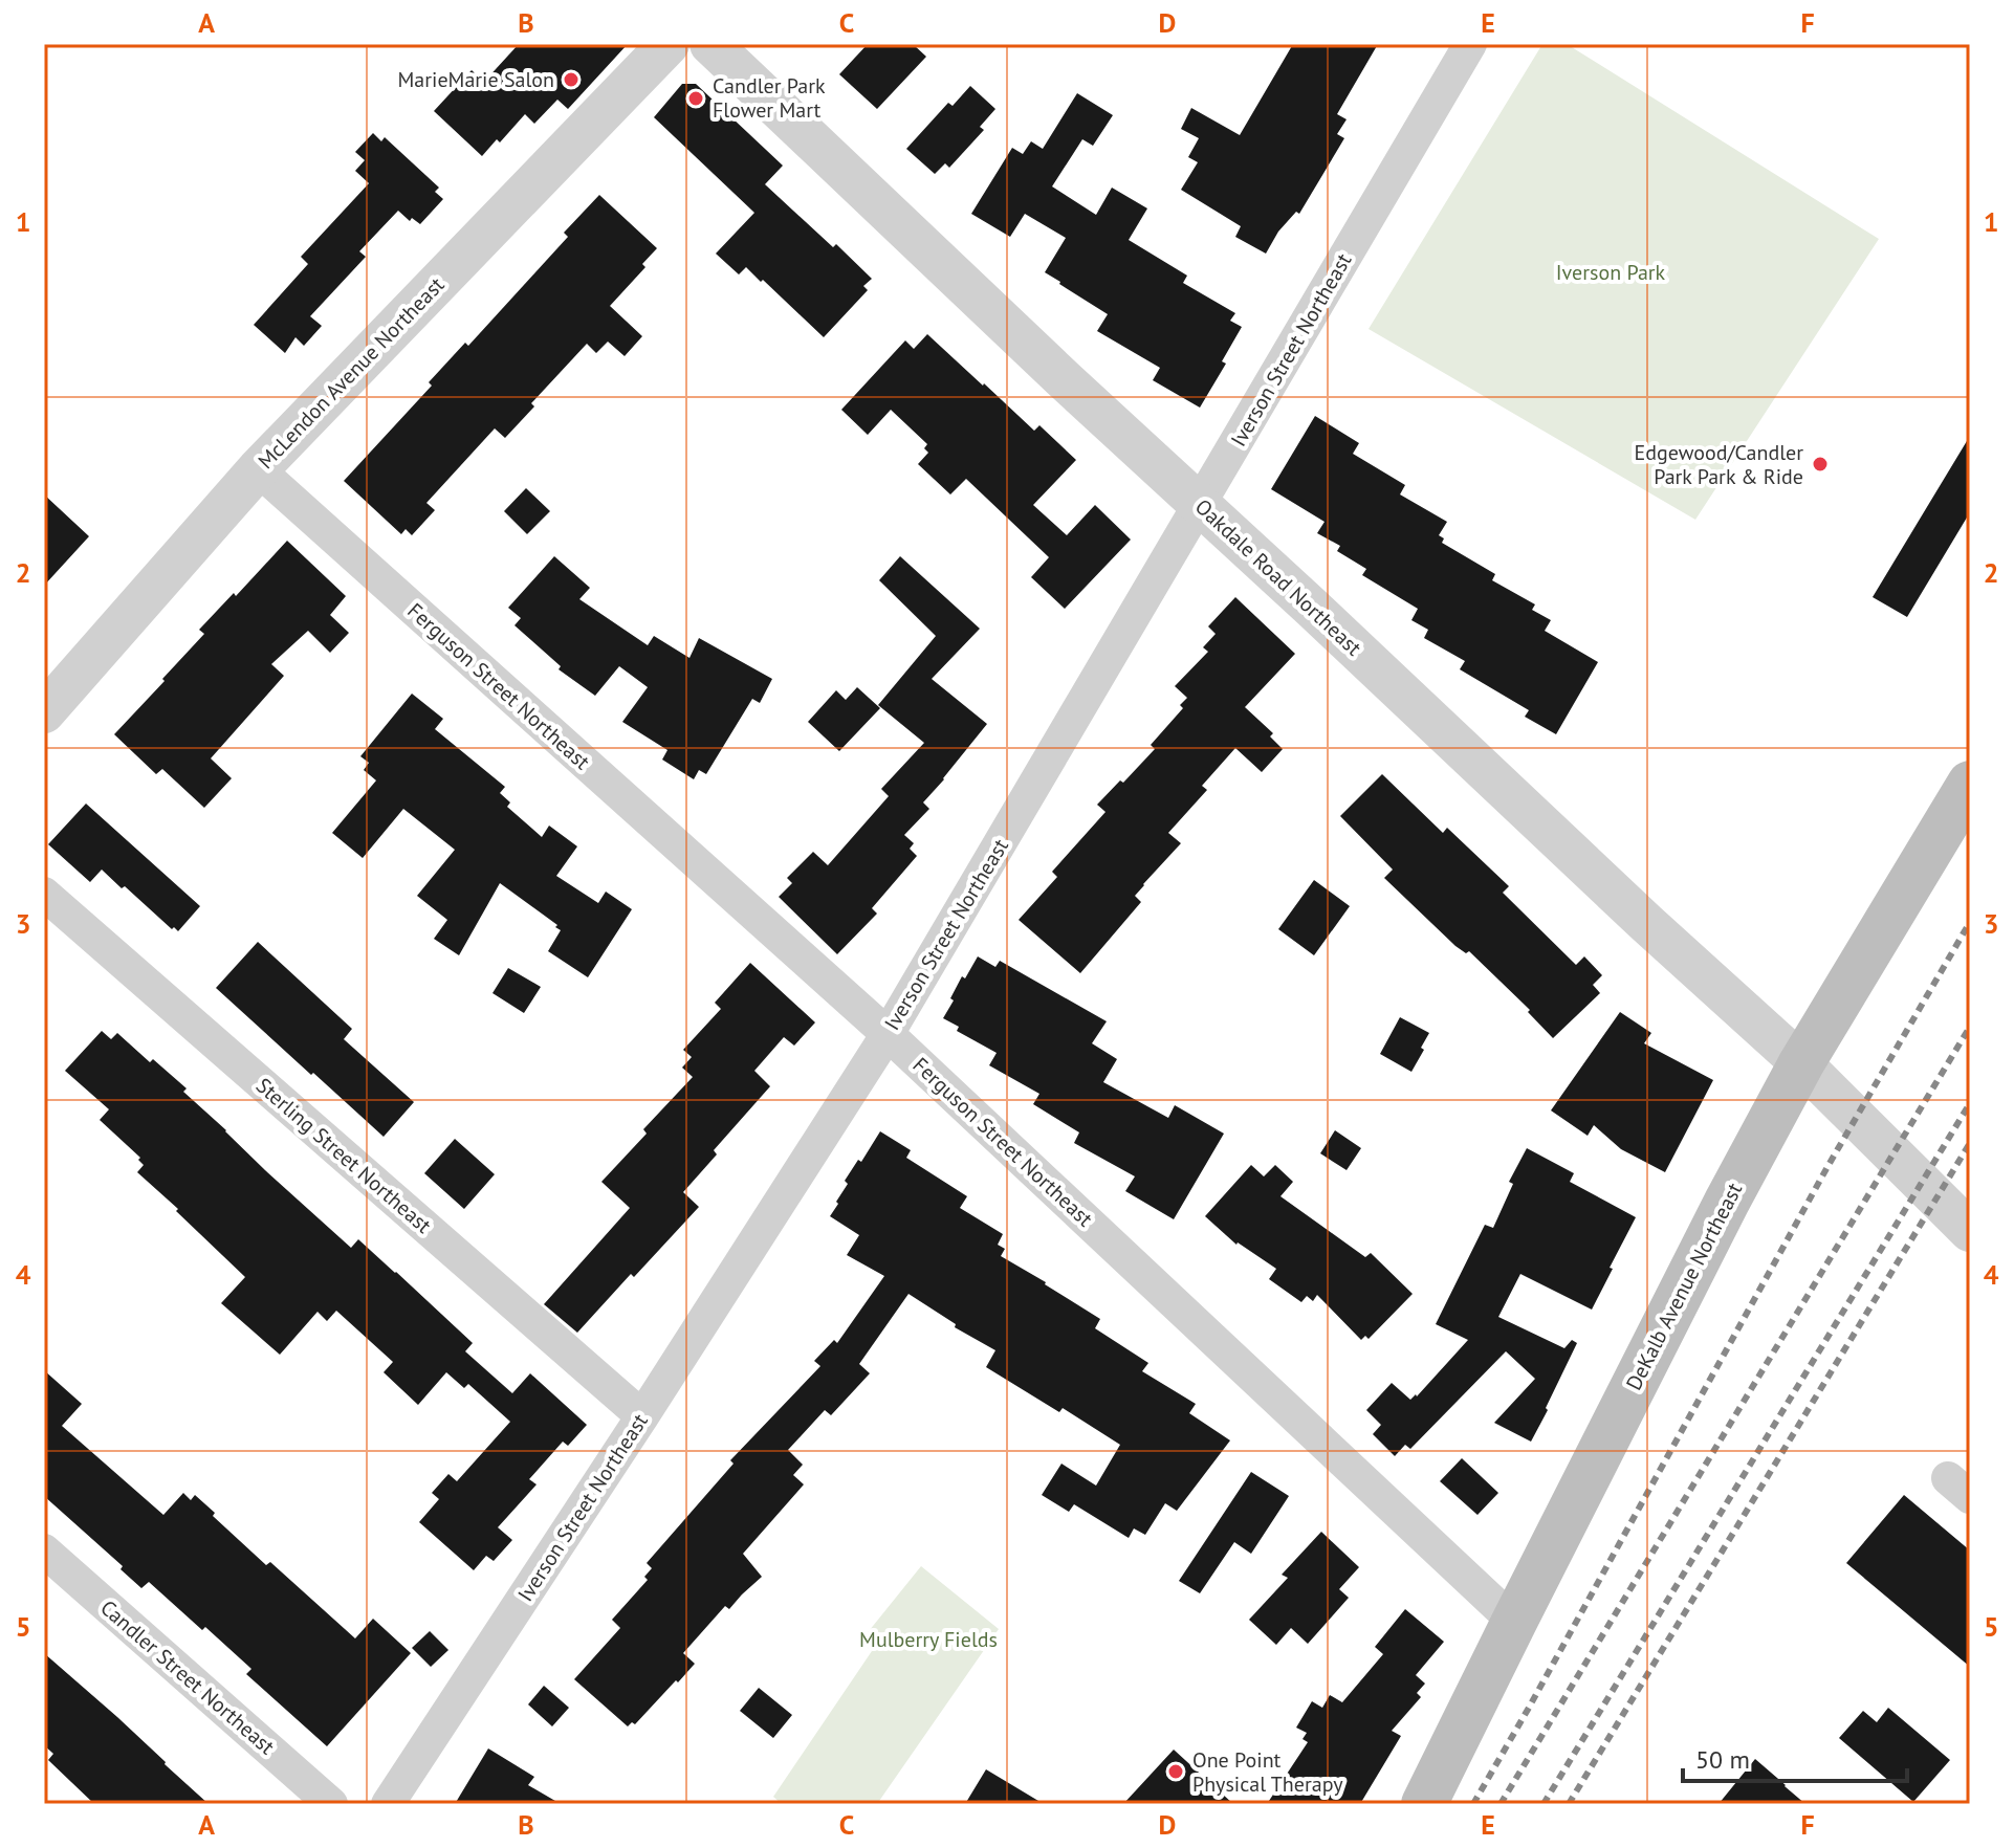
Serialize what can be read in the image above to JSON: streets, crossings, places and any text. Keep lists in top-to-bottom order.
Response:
{
  "streets": {
    "main road": ["DeKalb Avenue Northeast"],
    "street": [
      "Iverson Street Northeast",
      "McLendon Avenue Northeast",
      "Oakdale Road Northeast",
      "Ferguson Street Northeast",
      "Sterling Street Northeast",
      "Candler Street Northeast"
    ]
  },
  "crossings": [
    ["Iverson Street Northeast", "Oakdale Road Northeast"],
    ["Iverson Street Northeast", "Ferguson Street Northeast"],
    ["Iverson Street Northeast", "Sterling Street Northeast"],
    ["McLendon Avenue Northeast", "Ferguson Street Northeast"],
    ["Oakdale Road Northeast", "DeKalb Avenue Northeast"],
    ["Ferguson Street Northeast", "DeKalb Avenue Northeast"]
  ],
  "parks": ["Iverson Park", "Mulberry Fields"],
  "places": [
    "MarieMarie Salon",
    "Candler Park Flower Mart",
    "Edgewood/Candler Park Park & Ride",
    "One Point Physical Therapy"
  ],
  "scale_bar": "50 m",
  "grid": {
    "columns": [
      "A",
      "B",
      "C",
      "D",
      "E",
      "F"
    ],
    "rows": [
      "1",
      "2",
      "3",
      "4",
      "5"
    ]
  }
}
